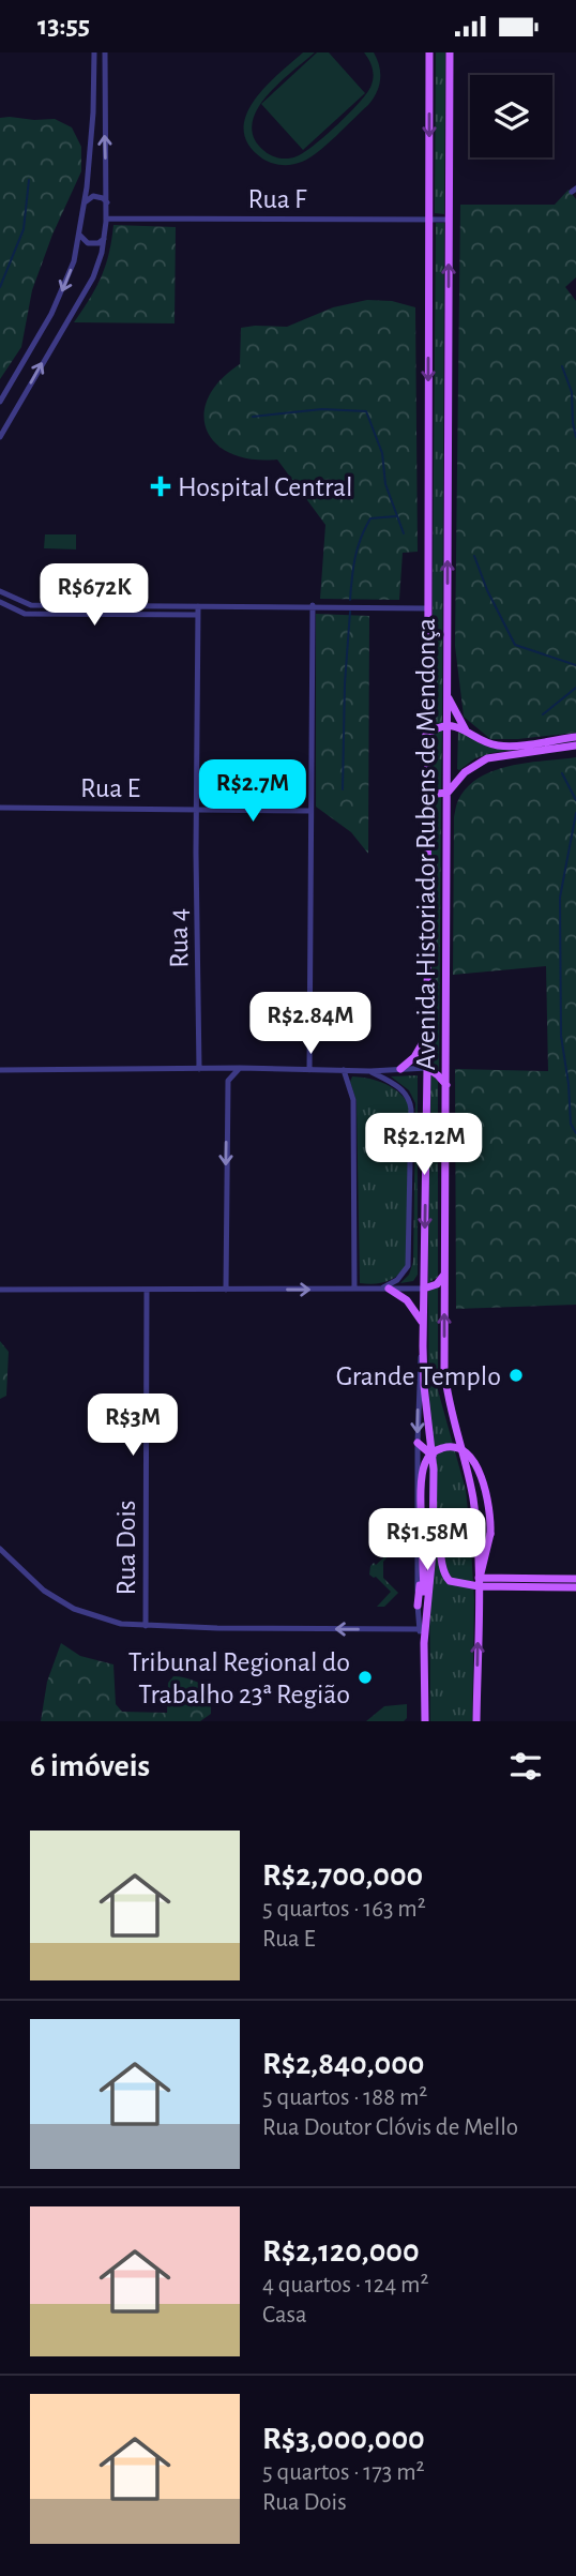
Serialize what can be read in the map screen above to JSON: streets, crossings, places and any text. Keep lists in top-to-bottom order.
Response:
{
  "streets": {
    "main road": ["Avenida Historiador Rubens de Mendonça"],
    "street": [
      "Rua F",
      "Rua E",
      "Rua 4",
      "Rua Dois"
    ]
  },
  "crossings": [
    ["Rua F", "Avenida Historiador Rubens de Mendonça"],
    ["Rua E", "Rua 4"]
  ],
  "places": {
    "health": ["Hospital Central"],
    "other": ["Grande Templo", "Tribunal Regional do Trabalho 23ª Região"]
  },
  "page": {
    "status": "13:55",
    "price": [
      "R$672K",
      "R$2.7M",
      "R$2.84M",
      "R$2.12M",
      "R$3M",
      "R$1.58M"
    ],
    "heading": "6 imóveis",
    "list": [
      {
        "name": "R$2,700,000",
        "note": "5 quartos · 163 m² · Rua E"
      },
      {
        "name": "R$2,840,000",
        "note": "5 quartos · 188 m² · Rua Doutor Clóvis de Mello"
      },
      {
        "name": "R$2,120,000",
        "note": "4 quartos · 124 m² · Casa"
      },
      {
        "name": "R$3,000,000",
        "note": "5 quartos · 173 m² · Rua Dois"
      }
    ]
  }
}
